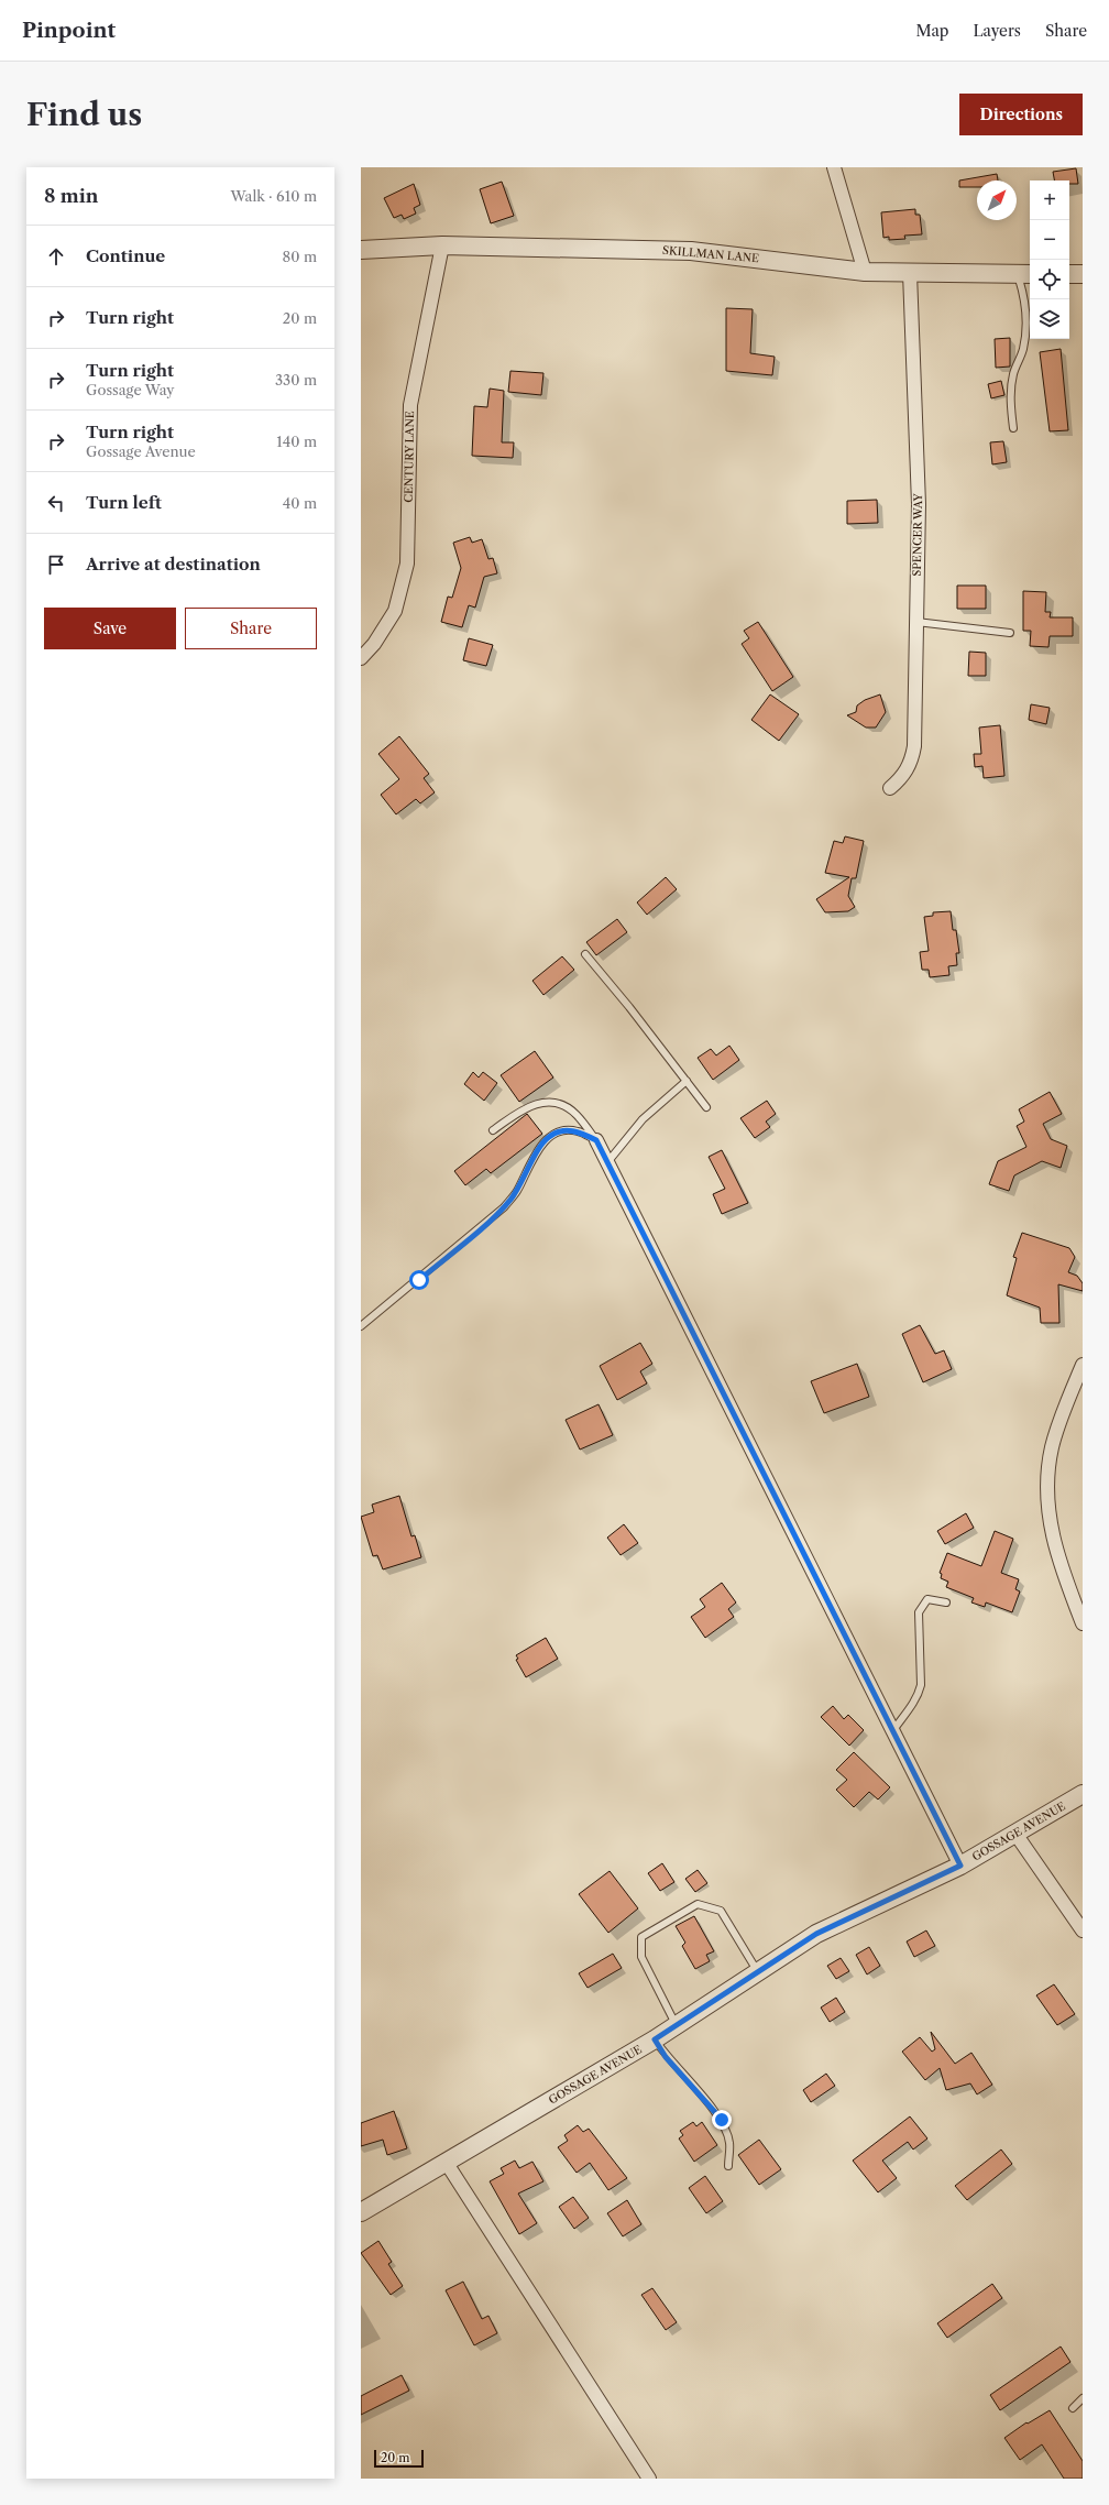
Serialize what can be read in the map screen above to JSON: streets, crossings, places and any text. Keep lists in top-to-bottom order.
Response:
{
  "streets": {
    "street": [
      "SKILLMAN LANE",
      "CENTURY LANE",
      "SPENCER WAY",
      "GOSSAGE AVENUE"
    ]
  },
  "crossings": [
    ["SKILLMAN LANE", "CENTURY LANE"],
    ["SKILLMAN LANE", "SPENCER WAY"]
  ],
  "scale_bar": "20 m",
  "north": "top right",
  "page": {
    "header": "Pinpoint",
    "nav": ["Map", "Layers", "Share"],
    "buttons": [
      "Directions",
      ["Save", "Share"]
    ],
    "title": "Find us",
    "heading": ["8 min", "Walk · 610 m"],
    "map_buttons": ["+", "−"],
    "list": [
      ["Continue", "80 m"],
      ["Turn right", "20 m"],
      ["Turn right", "Gossage Way", "330 m"],
      ["Turn right", "Gossage Avenue", "140 m"],
      ["Turn left", "40 m"],
      "Arrive at destination"
    ],
    "scale": "20 m"
  }
}
